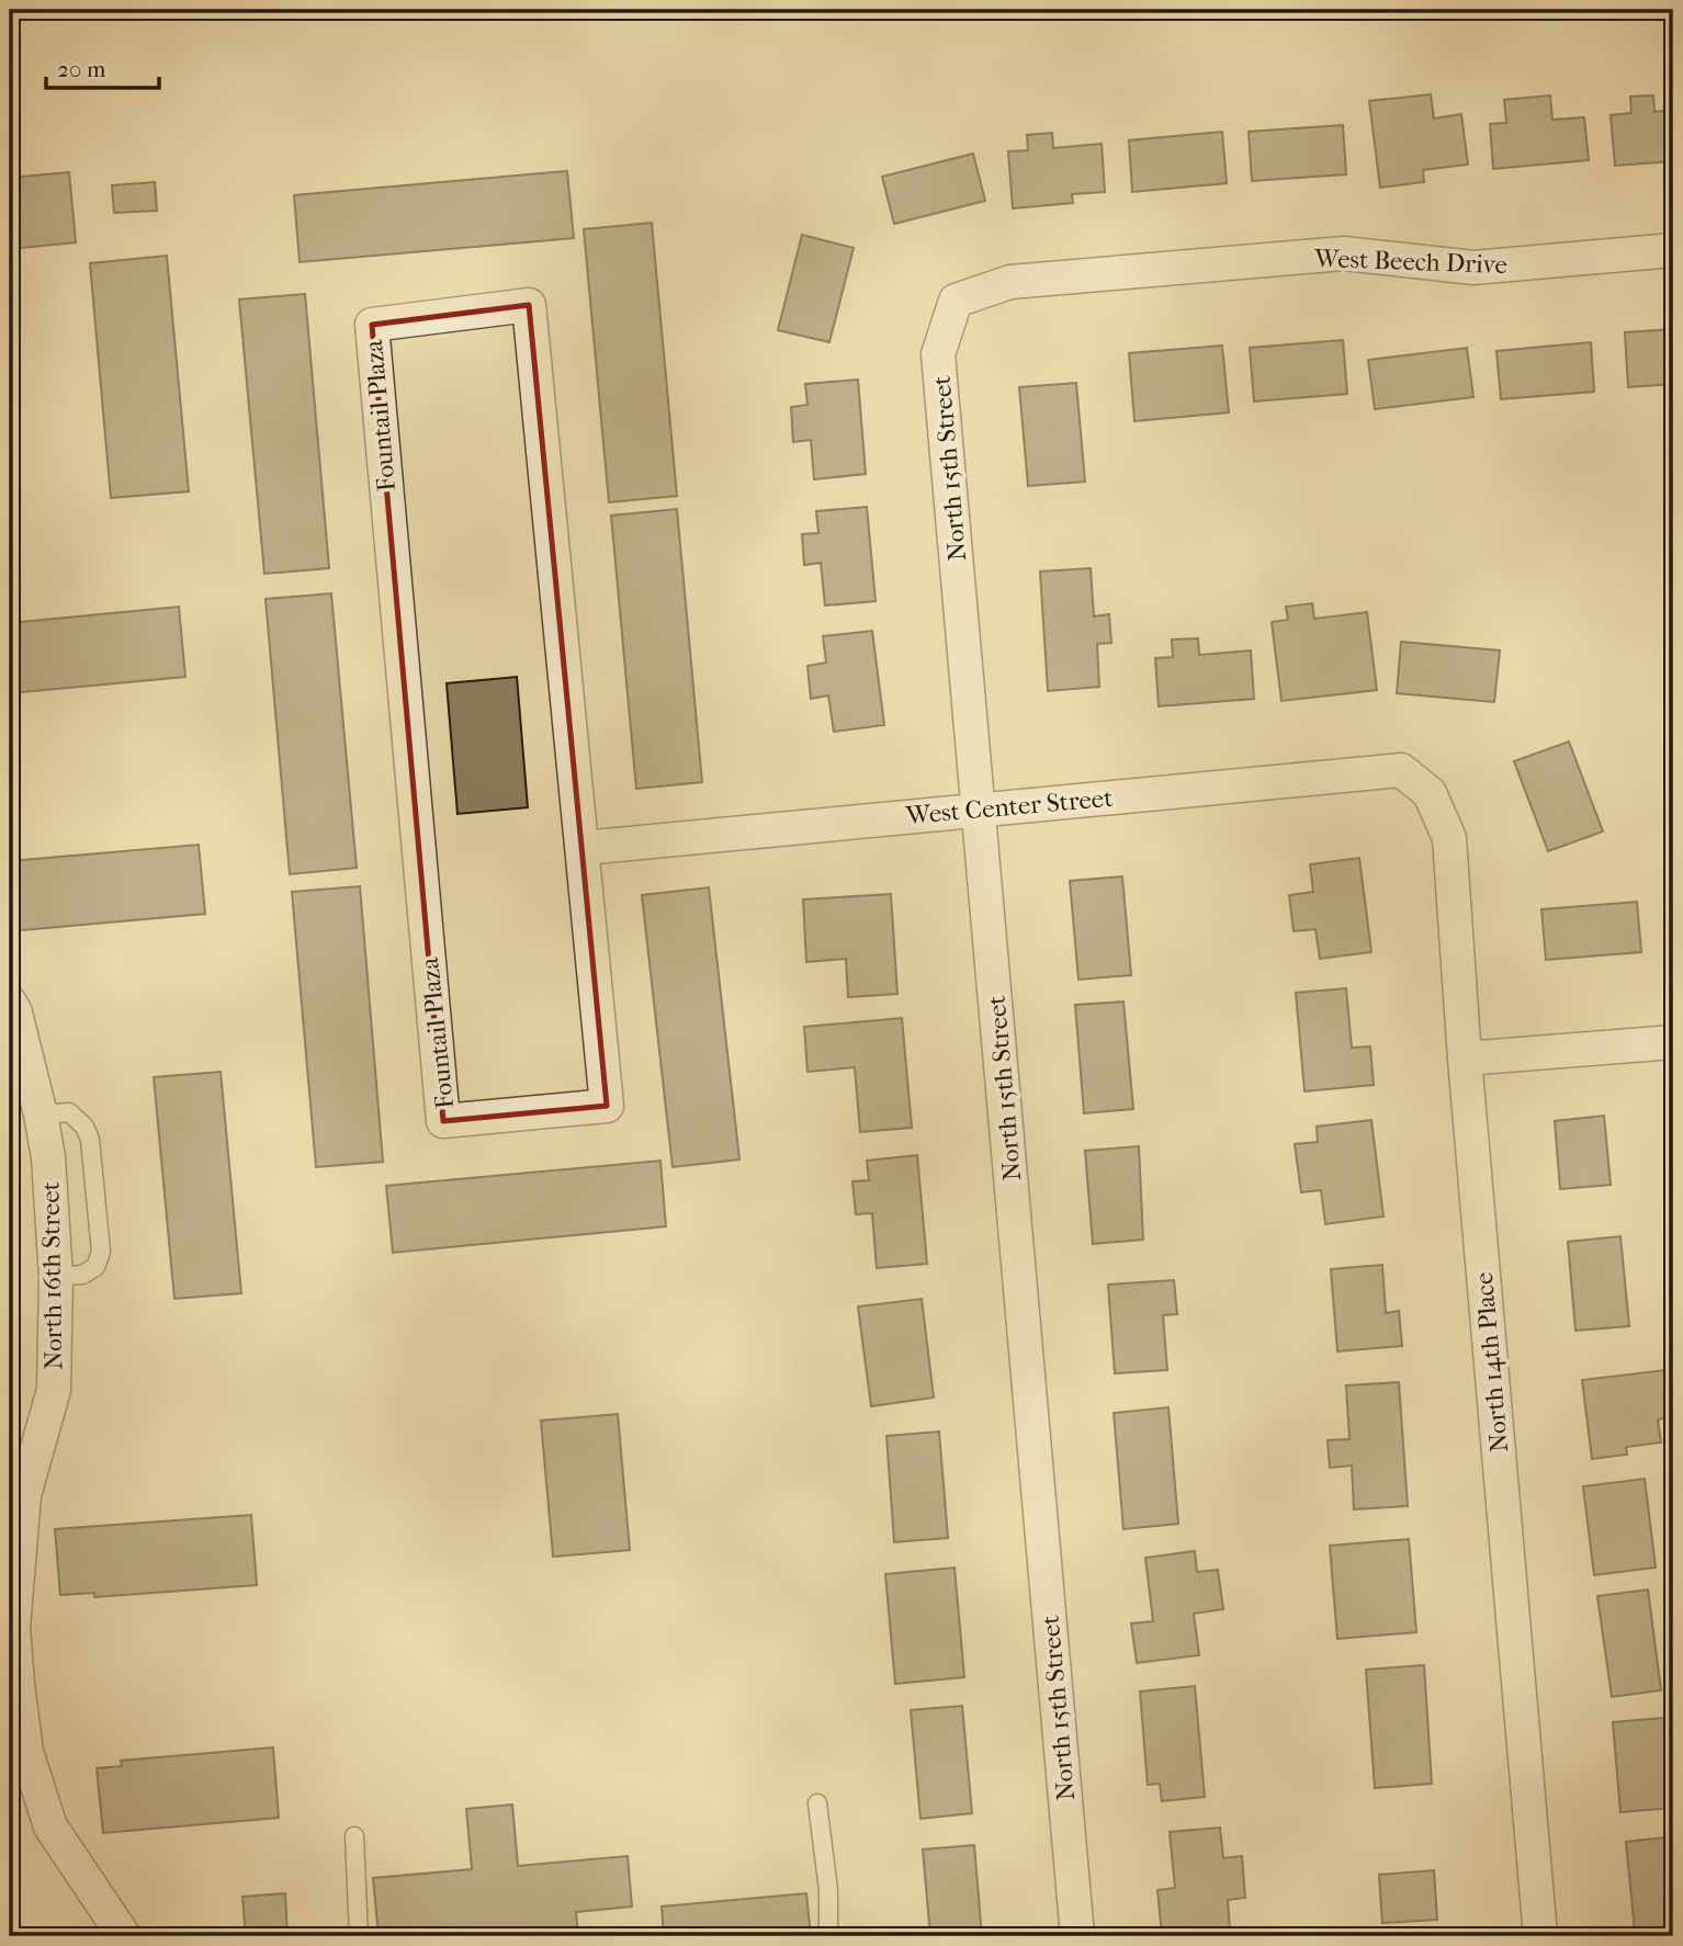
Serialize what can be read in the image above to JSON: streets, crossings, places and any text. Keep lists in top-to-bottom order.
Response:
{
  "streets": {
    "street": [
      "West Beech Drive",
      "Fountail Plaza",
      "North 15th Street",
      "West Center Street",
      "North 16th Street",
      "North 14th Place"
    ]
  },
  "crossings": [
    ["West Beech Drive", "North 15th Street"],
    ["Fountail Plaza", "West Center Street"],
    ["North 15th Street", "West Center Street"],
    ["West Center Street", "North 14th Place"]
  ],
  "scale_bar": "20 m"
}
